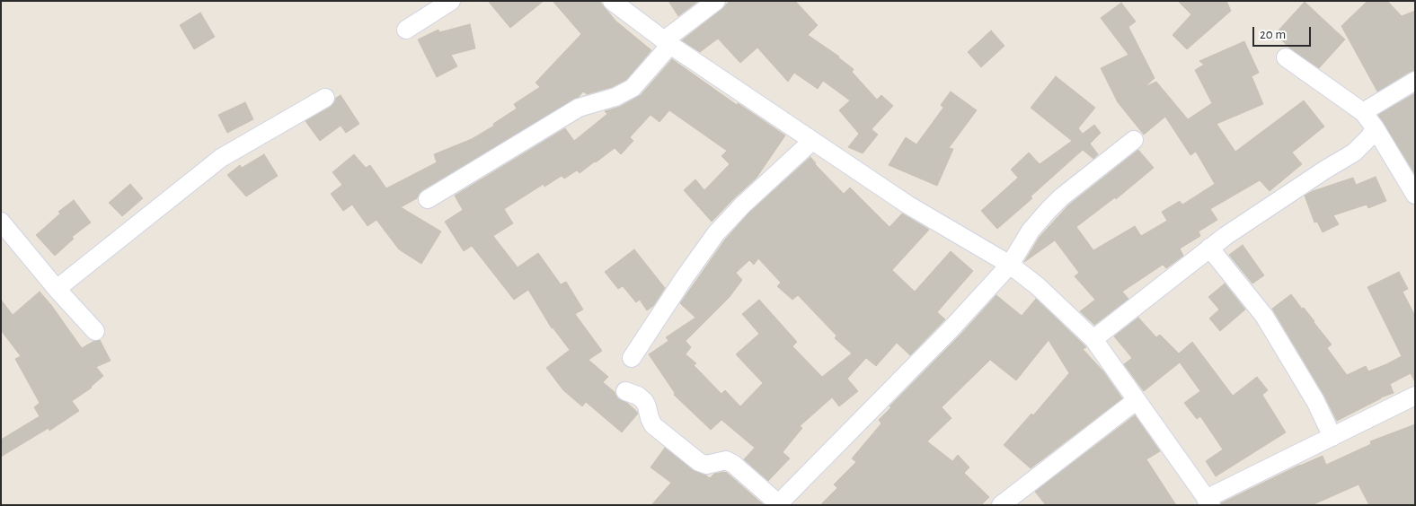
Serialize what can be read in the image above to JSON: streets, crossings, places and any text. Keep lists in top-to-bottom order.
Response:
{
  "scale_bar": "20 m"
}
